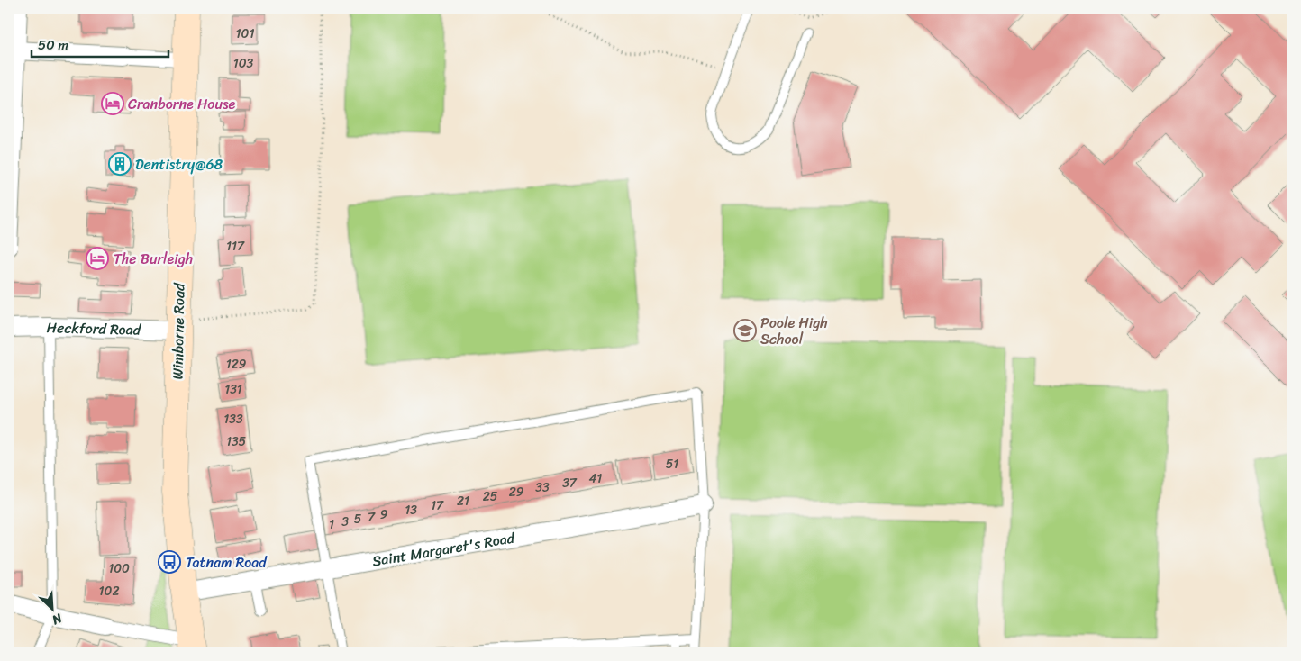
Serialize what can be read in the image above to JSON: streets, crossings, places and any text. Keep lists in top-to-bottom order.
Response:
{
  "streets": {
    "main road": ["Wimborne Road"],
    "street": ["Heckford Road", "Saint Margaret's Road"]
  },
  "crossings": [
    ["Heckford Road", "Wimborne Road"],
    ["Wimborne Road", "Saint Margaret's Road"]
  ],
  "places": {
    "hotel": ["Cranborne House", "The Burleigh"],
    "building": ["Dentistry@68"],
    "school or university": ["Poole High School"],
    "bus stop": ["Tatnam Road"]
  },
  "house_numbers": [
    "101",
    "103",
    "117",
    "129",
    "131",
    "133",
    "135",
    "51",
    "41",
    "37",
    "33",
    "29",
    "25",
    "21",
    "17",
    "13",
    "9",
    "7",
    "5",
    "3",
    "1",
    "100",
    "102"
  ],
  "scale_bar": "50 m",
  "north": "bottom right"
}
